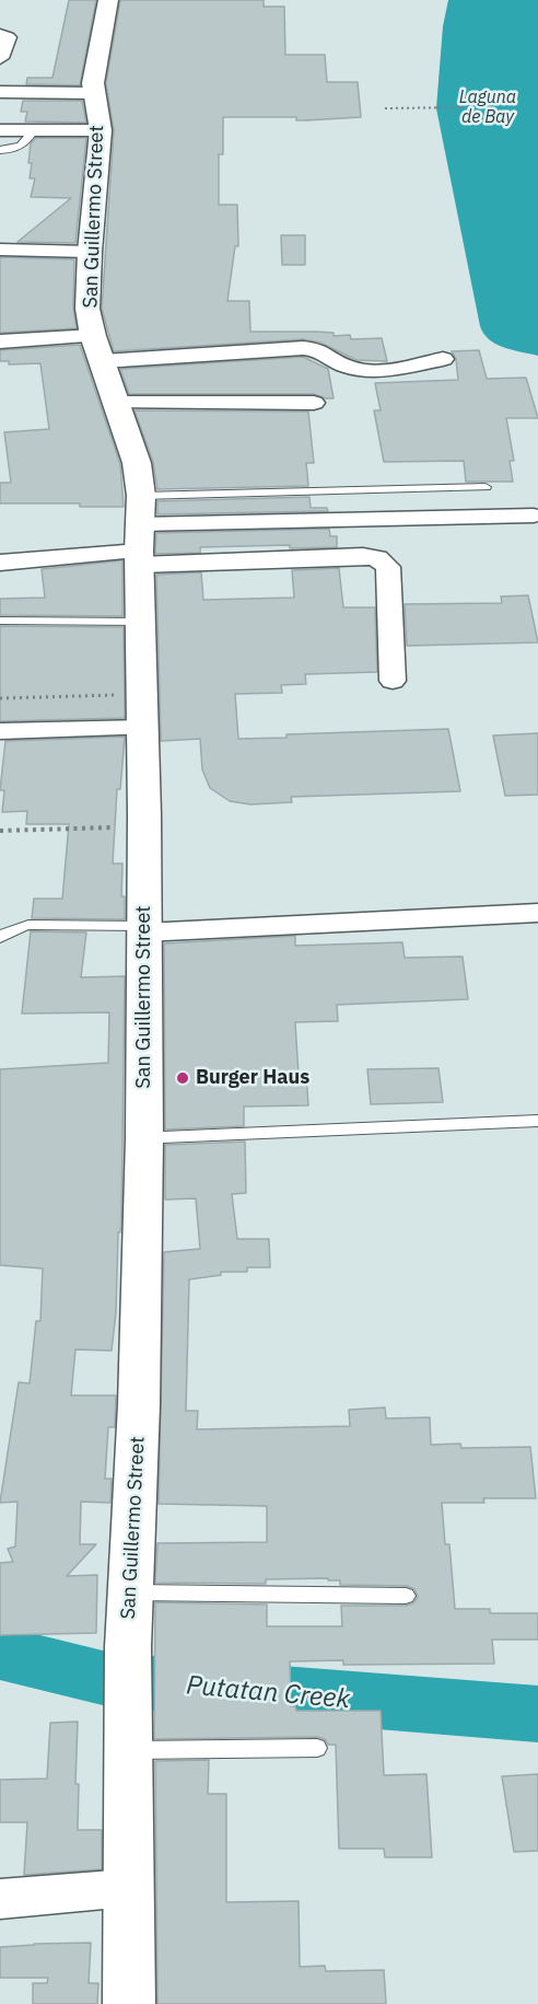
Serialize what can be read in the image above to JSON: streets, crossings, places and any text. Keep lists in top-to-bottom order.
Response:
{
  "streets": {
    "main road": ["San Guillermo Street"]
  },
  "water": ["Laguna de Bay", "Putatan Creek"],
  "places": ["Burger Haus"]
}
